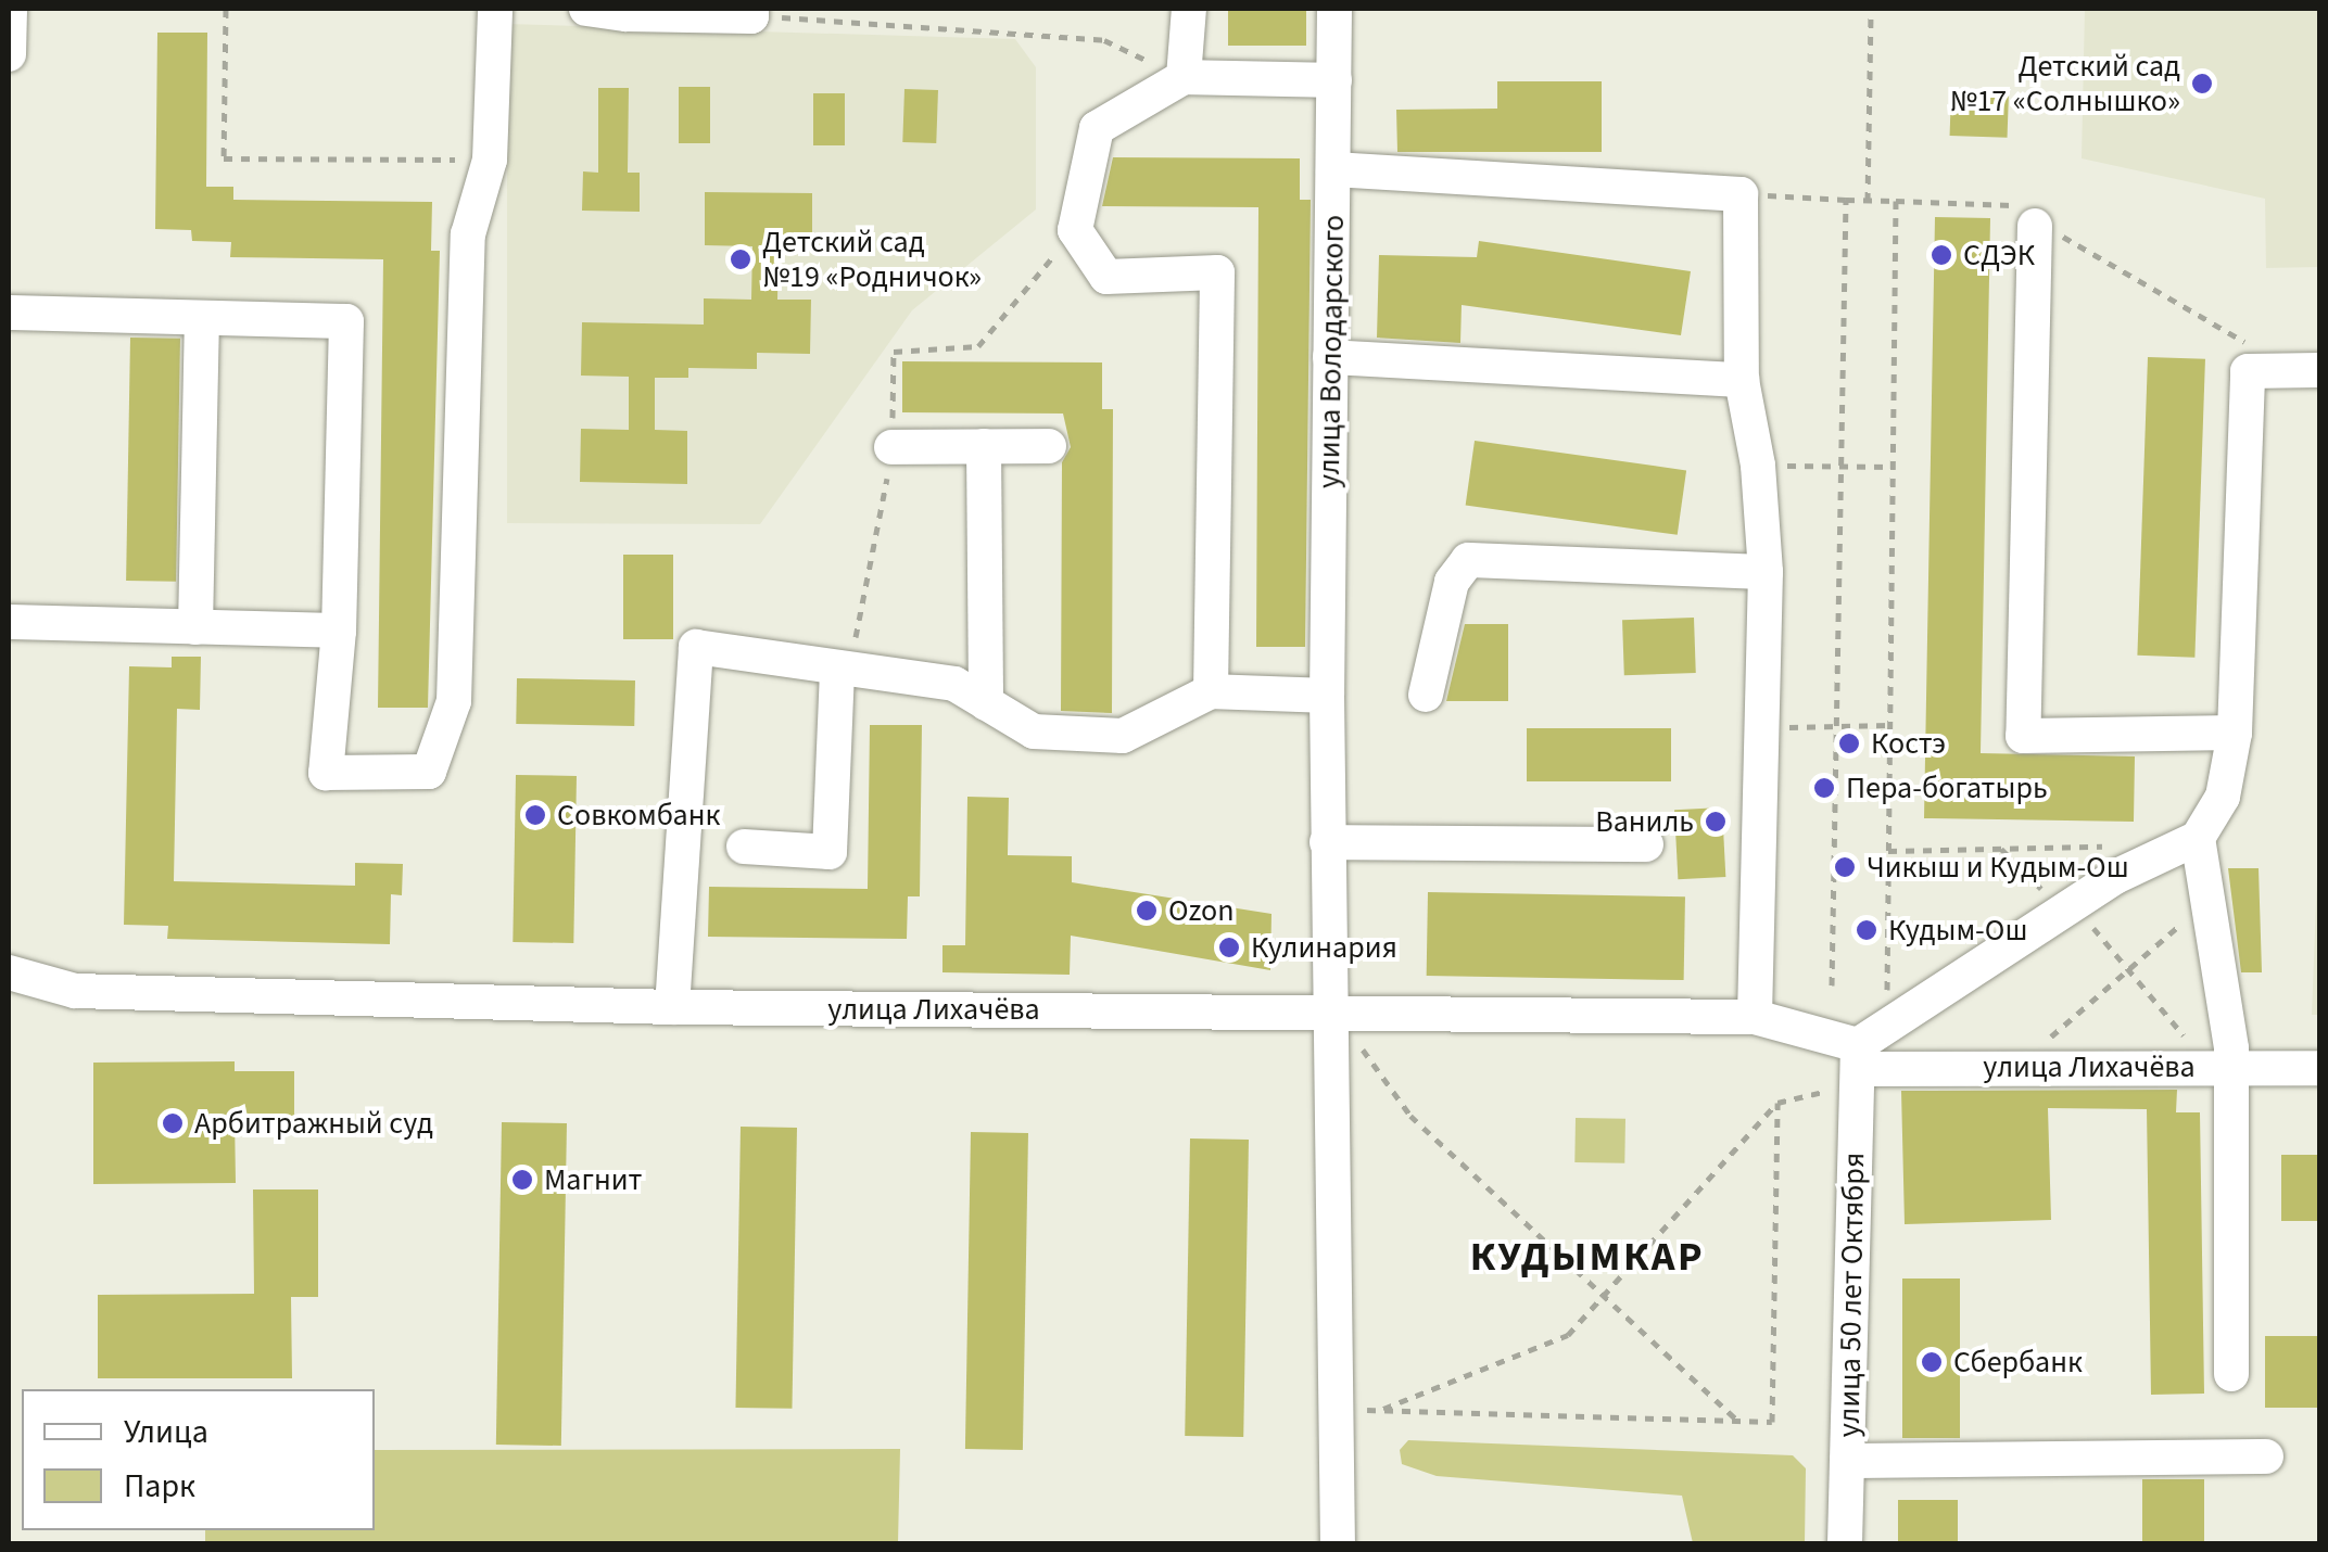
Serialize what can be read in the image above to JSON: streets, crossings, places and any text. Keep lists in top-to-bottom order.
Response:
{
  "streets": {
    "street": ["улица Володарского", "улица Лихачёва", "улица 50 лет Октября"]
  },
  "crossings": [
    ["улица Володарского", "улица Лихачёва"],
    ["улица Лихачёва", "улица 50 лет Октября"]
  ],
  "districts": ["КУДЫМКАР"],
  "places": [
    "Детский сад №17 «Солнышко»",
    "СДЭК",
    "Детский сад №19 «Родничок»",
    "Костэ",
    "Пера-богатырь",
    "Совкомбанк",
    "Ваниль",
    "Чикыш и Кудым-Ош",
    "Ozon",
    "Кудым-Ош",
    "Кулинария",
    "Арбитражный суд",
    "Магнит",
    "Сбербанк"
  ],
  "legend": ["Улица", "Парк"]
}
